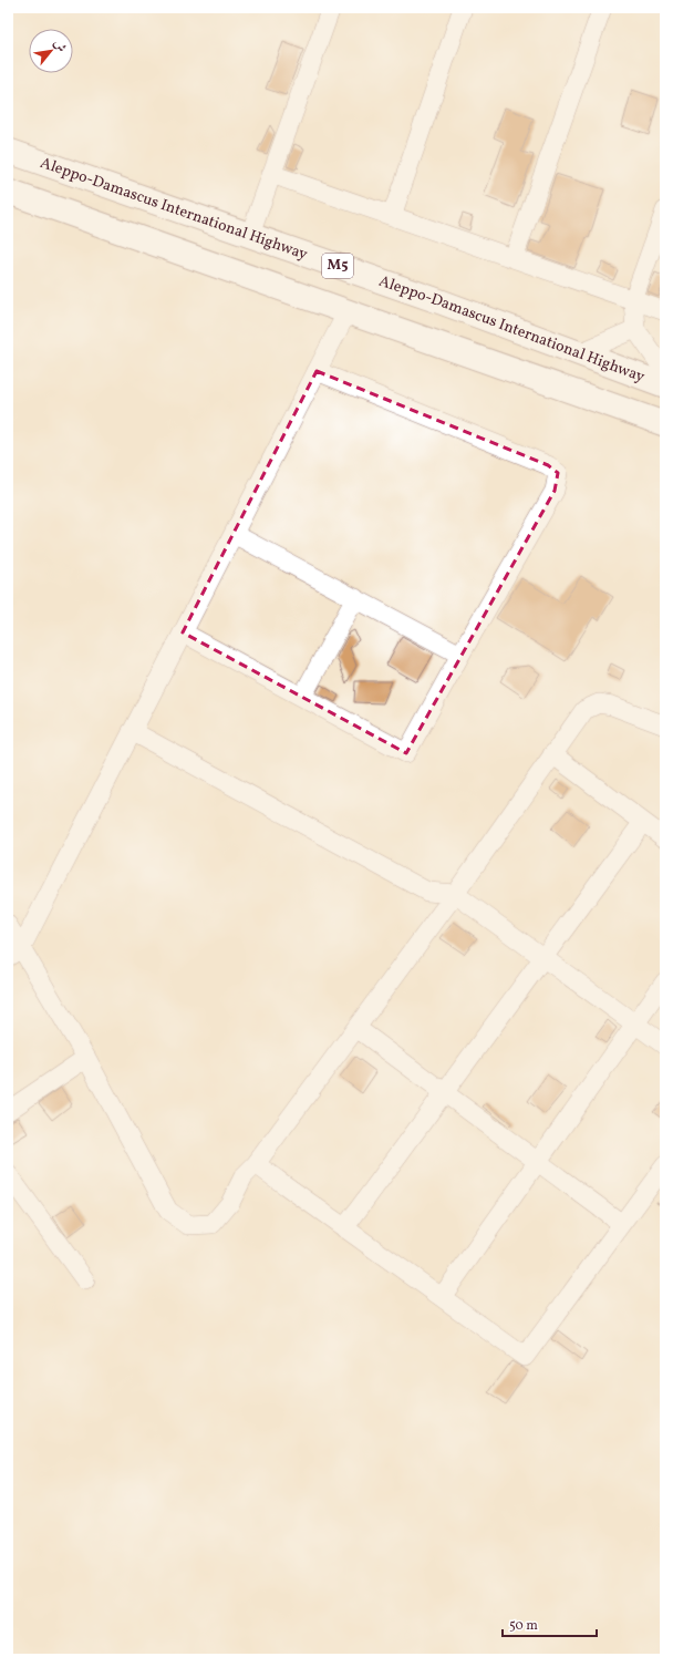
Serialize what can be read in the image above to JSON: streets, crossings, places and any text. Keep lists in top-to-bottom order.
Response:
{
  "streets": {
    "highway": ["Aleppo-Damascus International Highway", "M5"]
  },
  "scale_bar": "50 m",
  "north": "top right"
}
